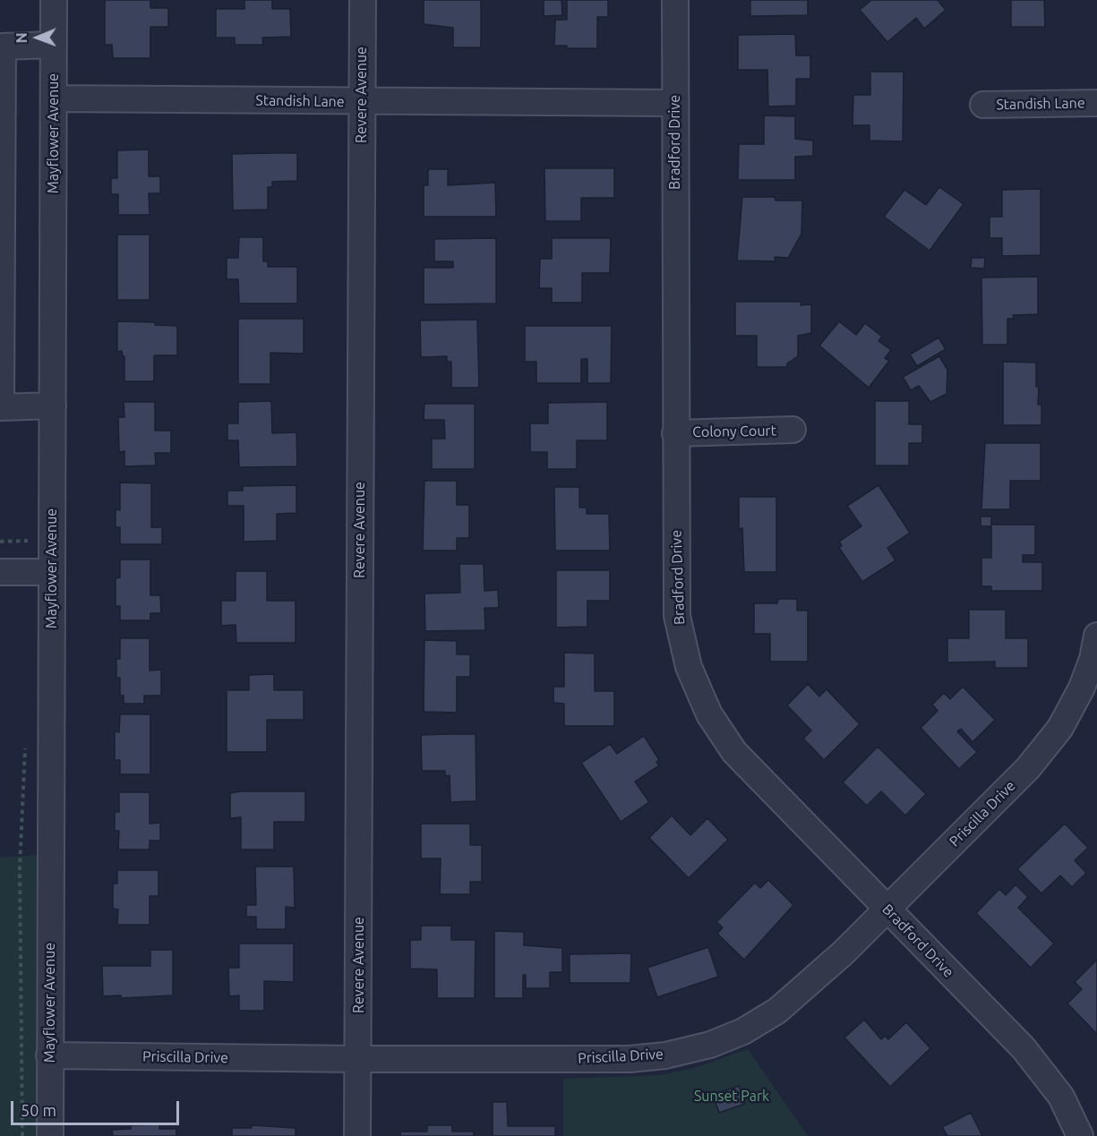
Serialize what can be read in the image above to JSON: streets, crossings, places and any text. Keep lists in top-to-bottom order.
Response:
{
  "streets": {
    "street": [
      "Revere Avenue",
      "Standish Lane",
      "Mayflower Avenue",
      "Bradford Drive",
      "Colony Court",
      "Priscilla Drive"
    ]
  },
  "crossings": [
    ["Revere Avenue", "Standish Lane"],
    ["Revere Avenue", "Priscilla Drive"],
    ["Standish Lane", "Mayflower Avenue"],
    ["Standish Lane", "Bradford Drive"],
    ["Mayflower Avenue", "Priscilla Drive"],
    ["Bradford Drive", "Colony Court"],
    ["Bradford Drive", "Priscilla Drive"]
  ],
  "parks": ["Sunset Park"],
  "scale_bar": "50 m",
  "north": "left"
}
